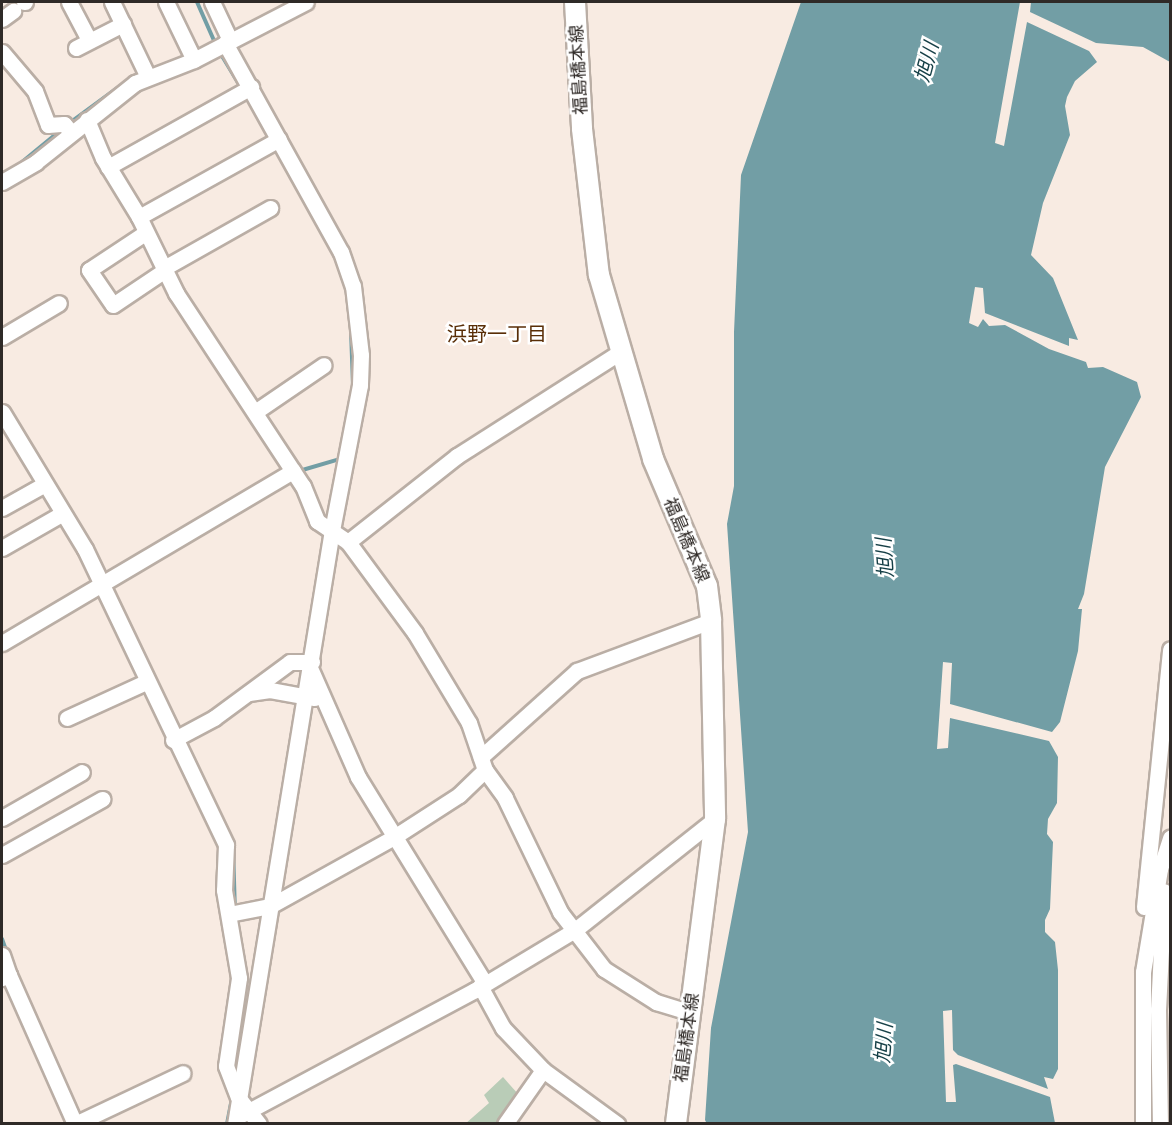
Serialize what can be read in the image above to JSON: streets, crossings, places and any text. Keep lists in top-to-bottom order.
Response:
{
  "streets": {
    "main road": ["福島橋本線"]
  },
  "districts": ["浜野一丁目"],
  "water": ["旭川"]
}
